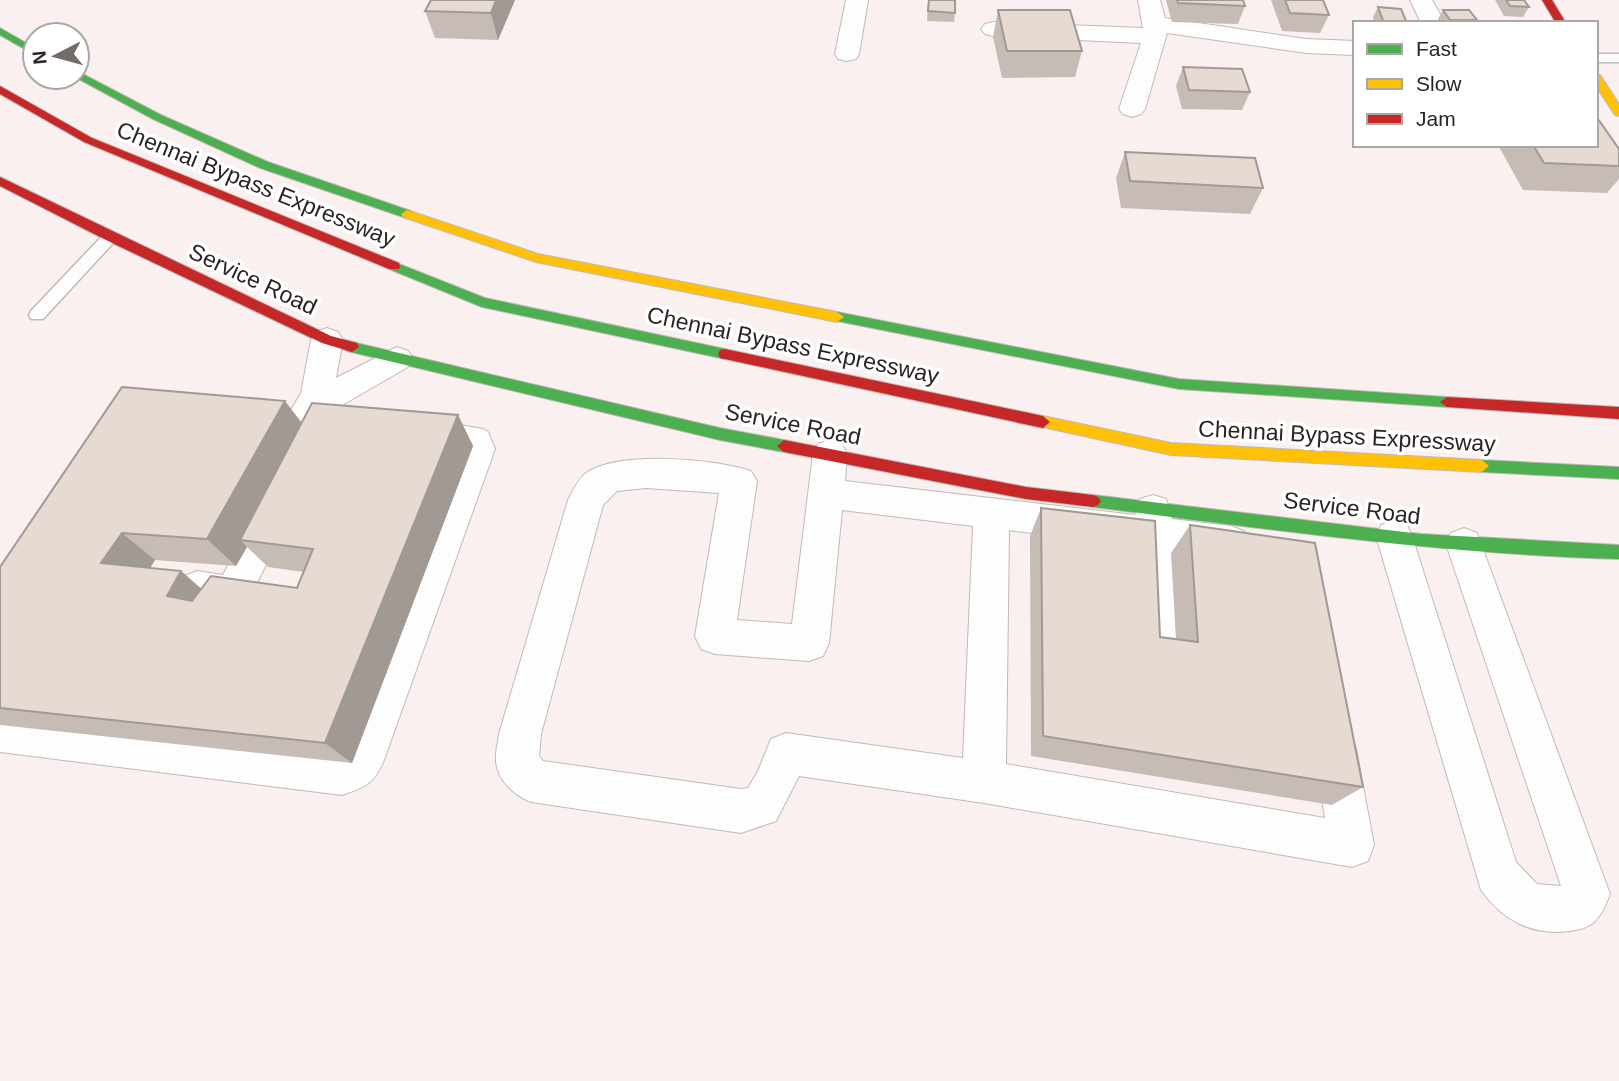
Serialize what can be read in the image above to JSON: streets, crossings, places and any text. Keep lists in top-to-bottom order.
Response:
{
  "streets": {
    "main road": ["Chennai Bypass Expressway", "Service Road"]
  },
  "legend": ["Fast", "Slow", "Jam"],
  "north": "left"
}
